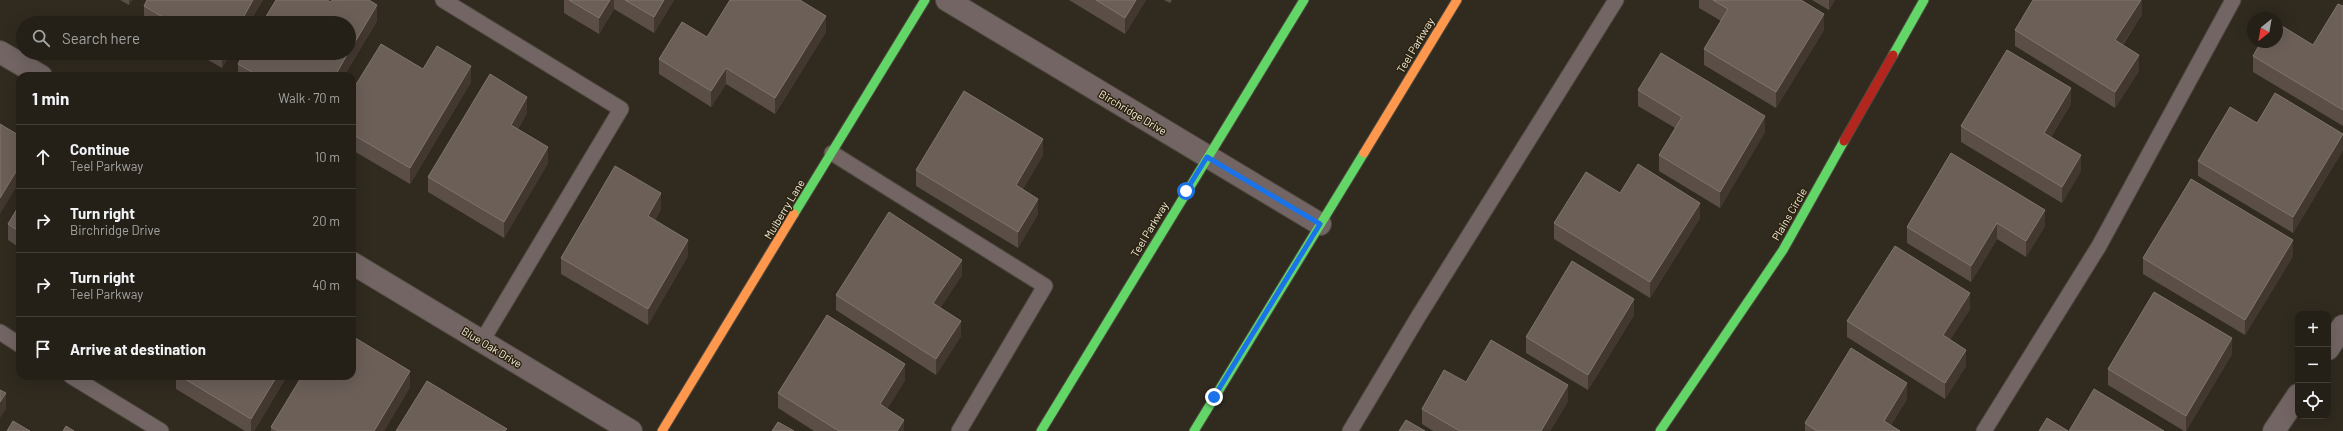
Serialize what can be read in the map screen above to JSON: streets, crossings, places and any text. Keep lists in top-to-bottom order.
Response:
{
  "streets": {
    "main road": ["Teel Parkway", "Mulberry Lane", "Plains Circle"],
    "street": ["Birchridge Drive", "Blue Oak Drive"]
  },
  "crossings": [
    ["Teel Parkway", "Birchridge Drive"]
  ],
  "north": "bottom left",
  "page": {
    "search": "Search here",
    "heading": ["1 min", "Walk · 70 m"],
    "list": [
      ["Continue", "Teel Parkway", "10 m"],
      ["Turn right", "Birchridge Drive", "20 m"],
      ["Turn right", "Teel Parkway", "40 m"],
      "Arrive at destination"
    ],
    "map_buttons": ["+", "−"]
  }
}
